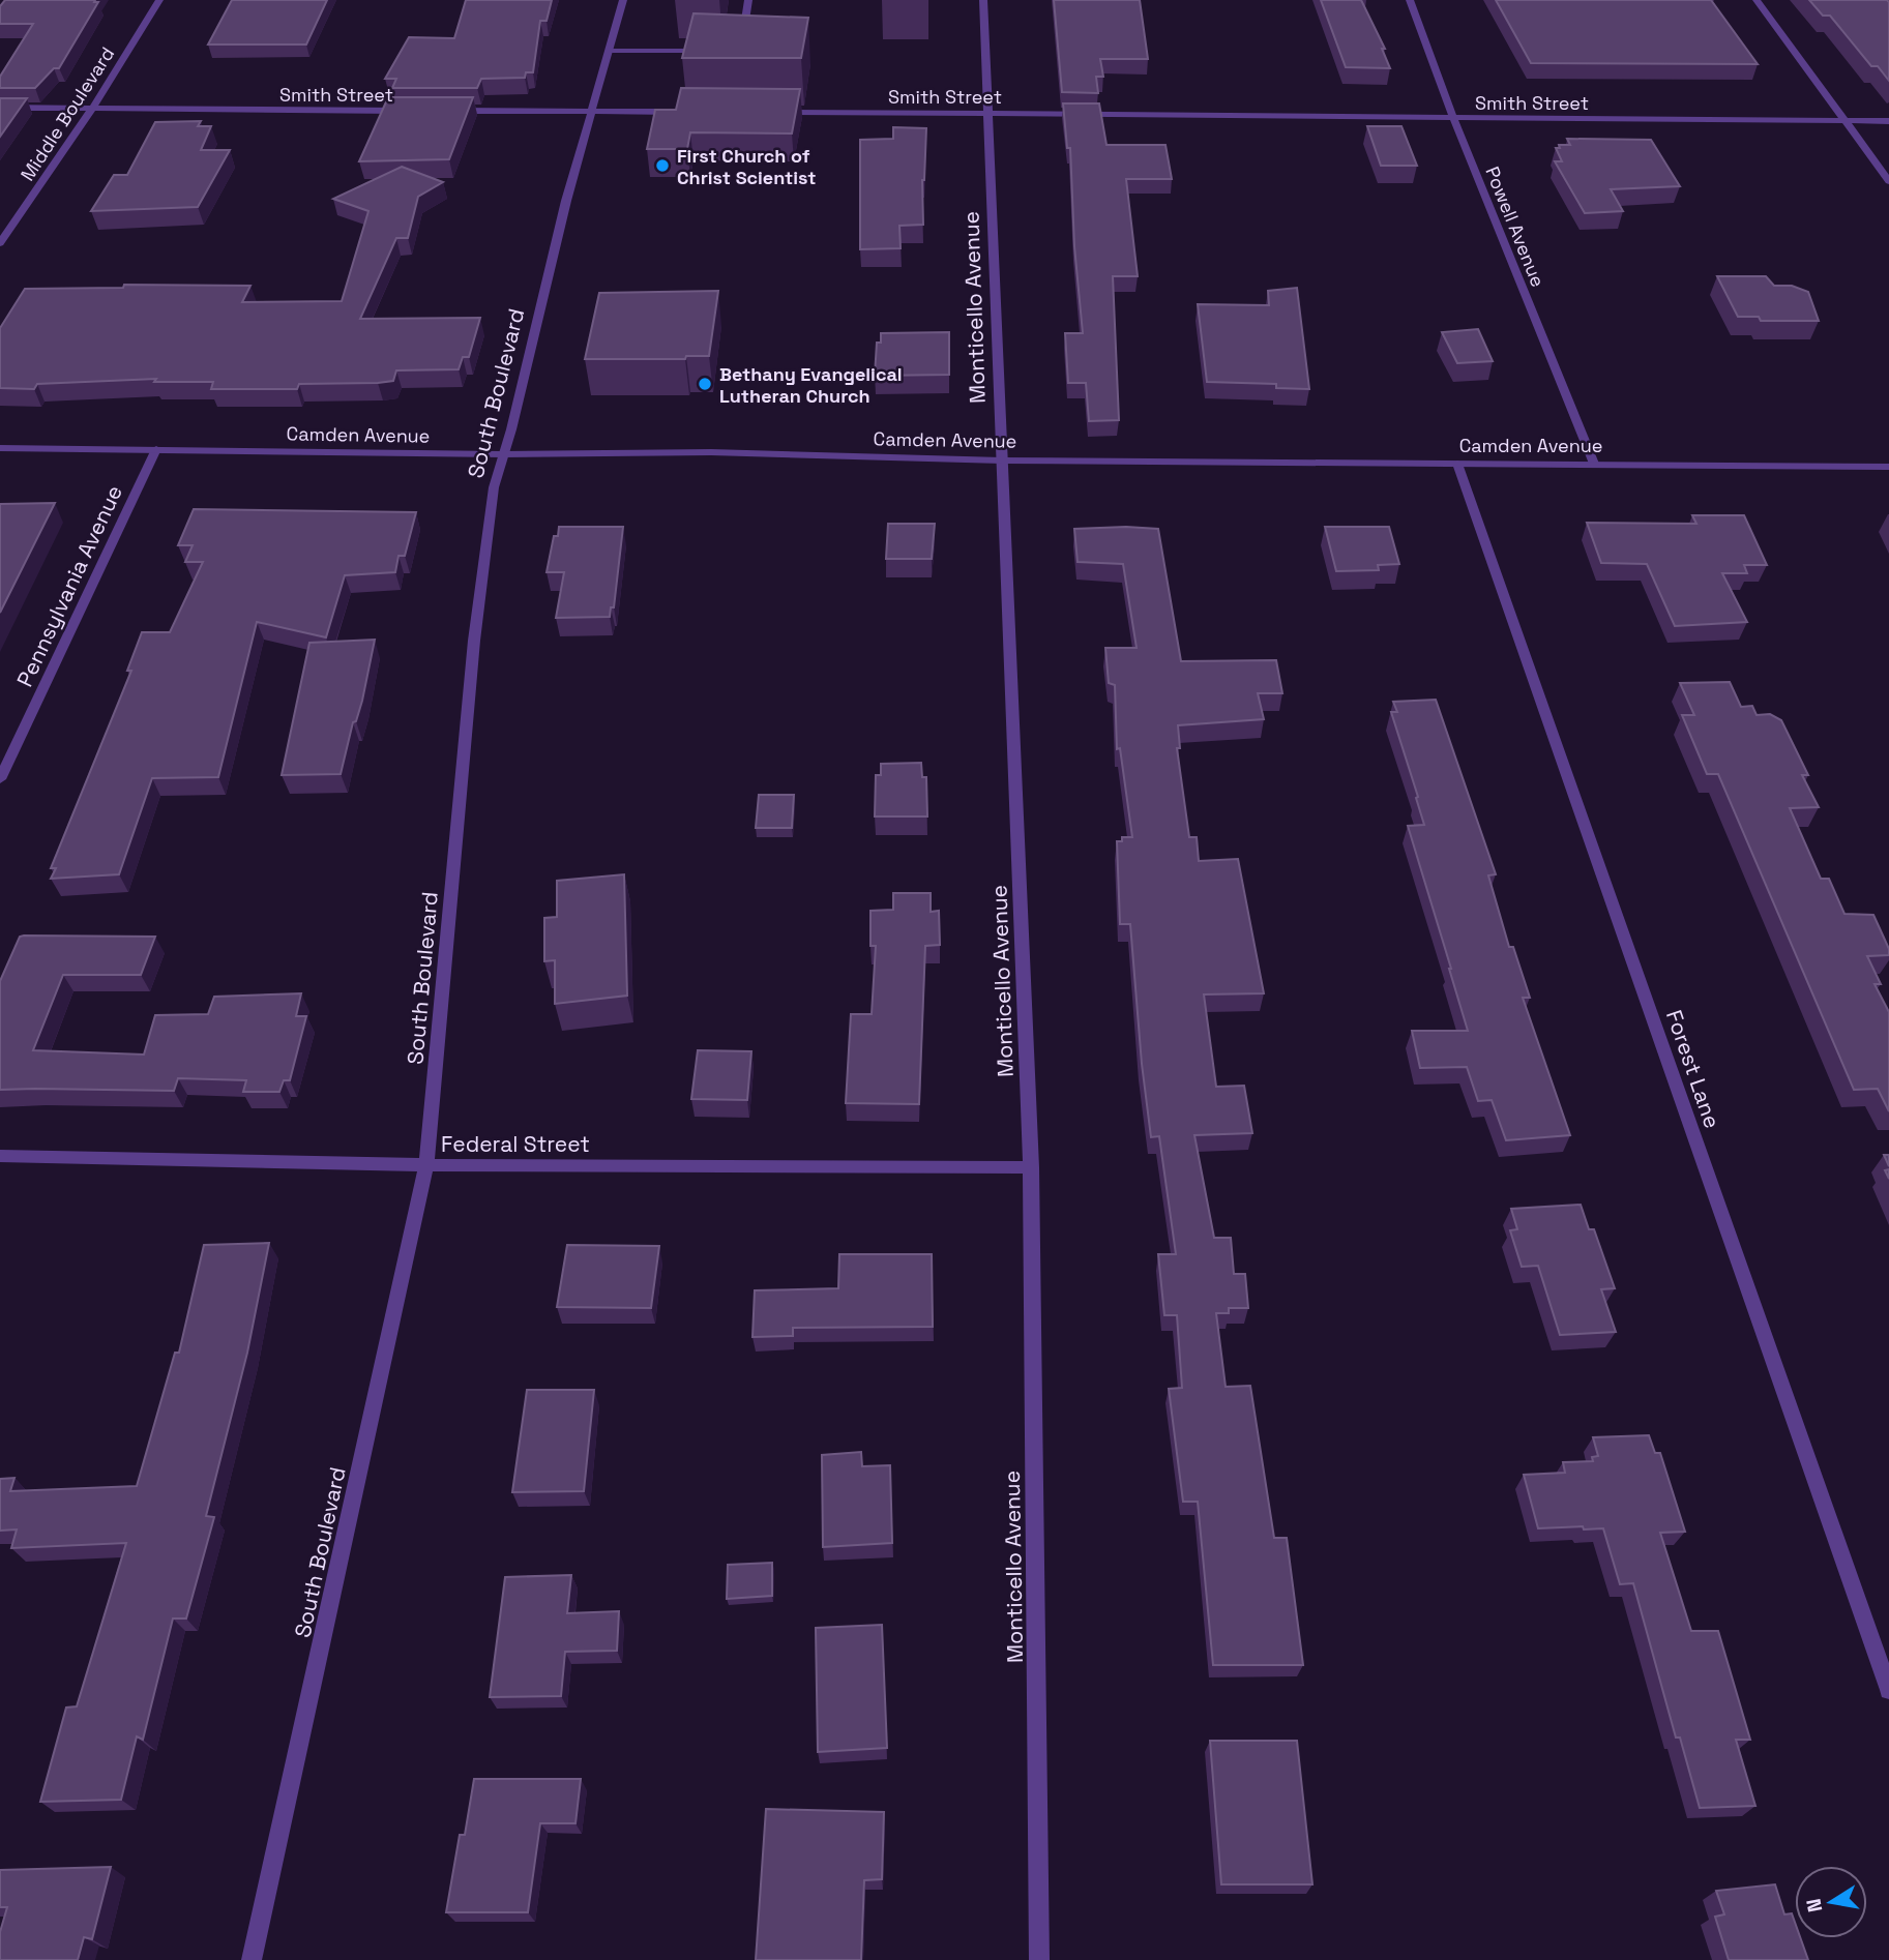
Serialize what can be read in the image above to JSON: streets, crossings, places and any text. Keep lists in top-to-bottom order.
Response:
{
  "streets": {
    "street": [
      "Smith Street",
      "Middle Boulevard",
      "Powell Avenue",
      "Monticello Avenue",
      "South Boulevard",
      "Camden Avenue",
      "Pennsylvania Avenue",
      "Forest Lane",
      "Federal Street"
    ]
  },
  "crossings": [
    ["Smith Street", "Middle Boulevard"],
    ["Smith Street", "Powell Avenue"],
    ["Smith Street", "Monticello Avenue"],
    ["Powell Avenue", "Camden Avenue"],
    ["Monticello Avenue", "Camden Avenue"],
    ["Monticello Avenue", "Federal Street"],
    ["South Boulevard", "Camden Avenue"],
    ["South Boulevard", "Federal Street"],
    ["Camden Avenue", "Pennsylvania Avenue"],
    ["Camden Avenue", "Forest Lane"]
  ],
  "places": ["First Church of Christ Scientist", "Bethany Evangelical Lutheran Church"],
  "north": "left"
}
